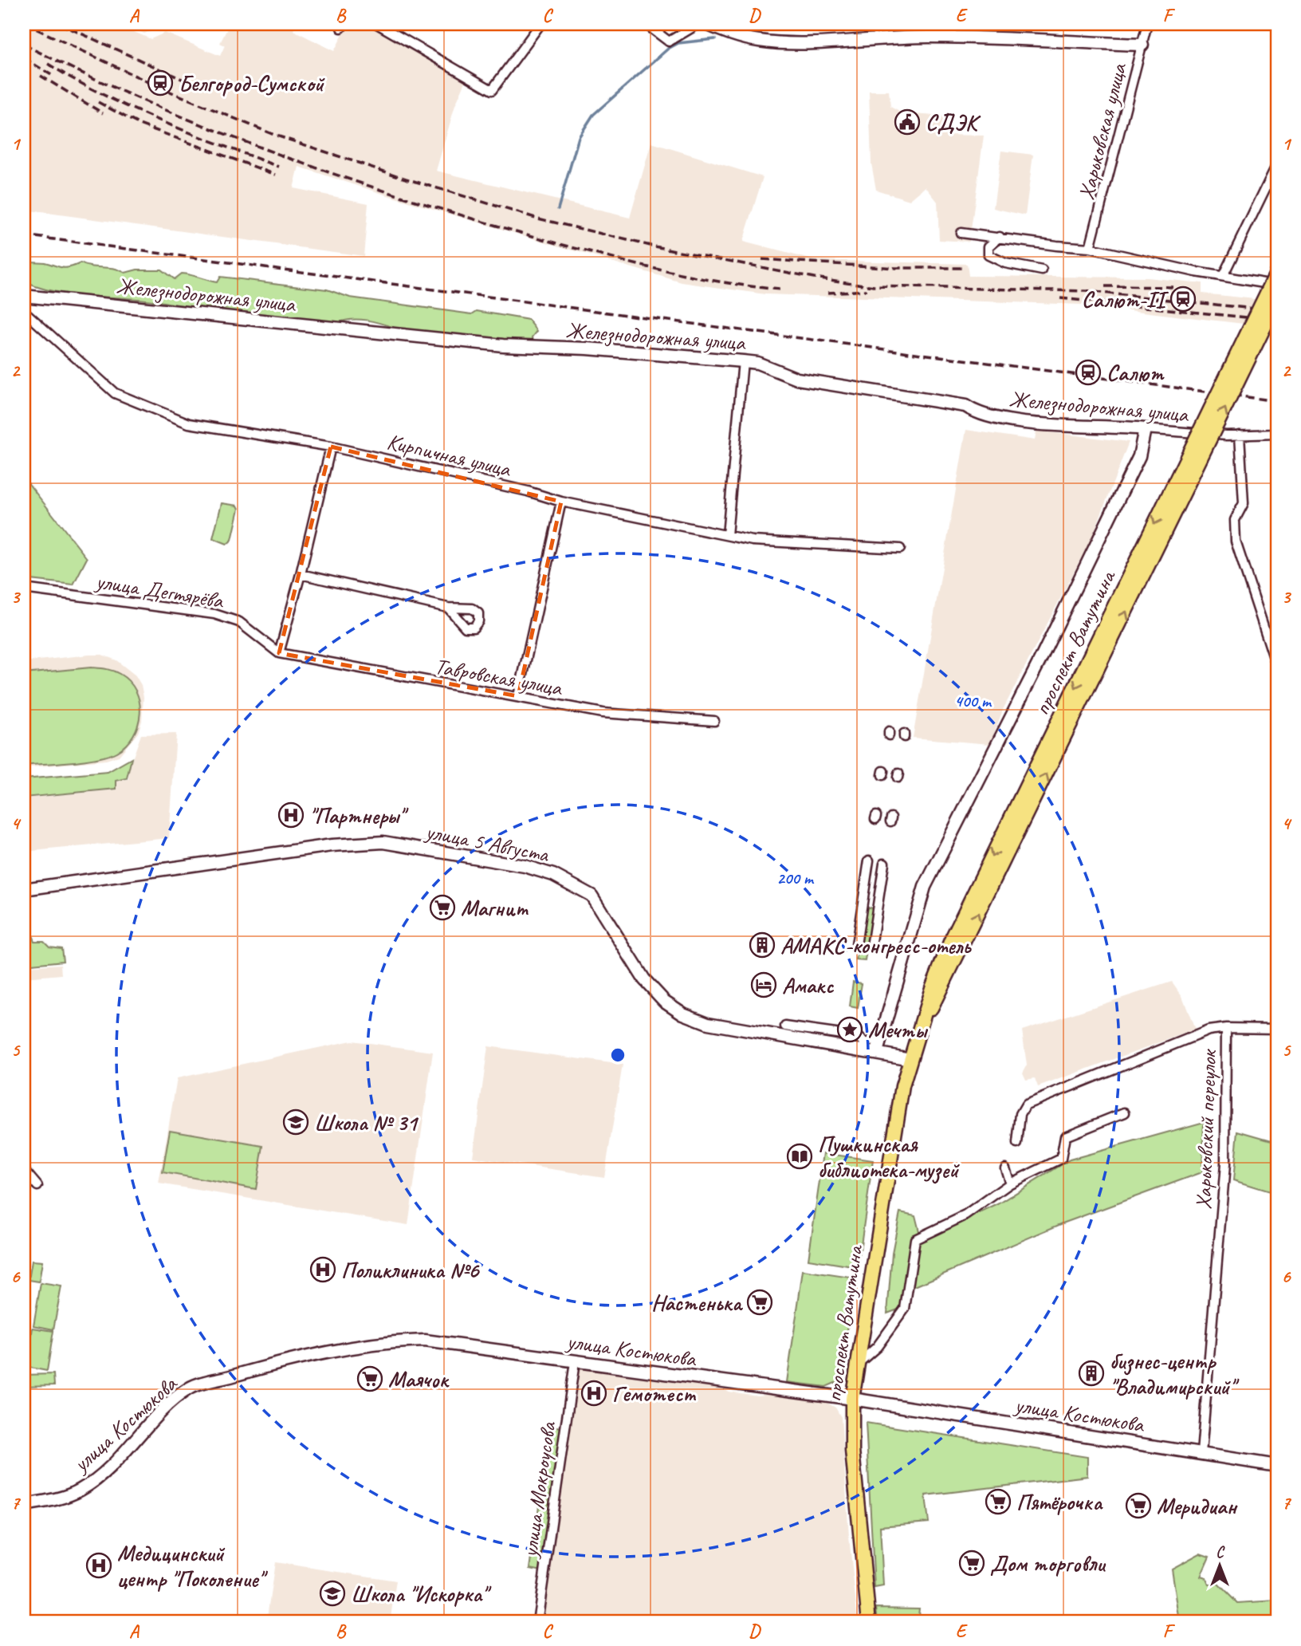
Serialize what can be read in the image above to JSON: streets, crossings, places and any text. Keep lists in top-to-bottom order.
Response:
{
  "streets": {
    "main road": ["проспект Ватутина"],
    "street": [
      "Харьковская улица",
      "Железнодорожная улица",
      "Кирпичная улица",
      "улица Дегтярёва",
      "Тавровская улица",
      "улица 5 Августа",
      "Харьковский переулок",
      "улица Костюкова",
      "улица Мокроусова"
    ]
  },
  "crossings": [
    ["улица Дегтярёва", "Тавровская улица"],
    ["проспект Ватутина", "улица 5 Августа"],
    ["проспект Ватутина", "улица Костюкова"],
    ["Харьковский переулок", "улица Костюкова"],
    ["улица Костюкова", "улица Мокроусова"]
  ],
  "places": {
    "station": ["Белгород-Сумской", "Салют-II", "Салют"],
    "public building": ["СДЭК"],
    "hospital": [
      "\"Партнеры\"",
      "Поликлиника №6",
      "Гемотест",
      "Медицинский центр \"Поколение\""
    ],
    "supermarket": [
      "Магнит",
      "Настенька",
      "Маячок",
      "Пятёрочка",
      "Меридиан",
      "Дом торговли"
    ],
    "building": ["АМАКС-конгресс-отель", "бизнес-центр \"Владимирский\""],
    "hotel": ["Амакс"],
    "place": ["Мечты"],
    "school or university": ["Школа № 31", "Школа \"Искорка\""],
    "library": ["Пушкинская библиотека-музей"]
  },
  "north": "top",
  "grid": {
    "columns": [
      "A",
      "B",
      "C",
      "D",
      "E",
      "F"
    ],
    "rows": [
      "1",
      "2",
      "3",
      "4",
      "5",
      "6",
      "7"
    ]
  },
  "rings": ["400 m", "200 m"]
}
